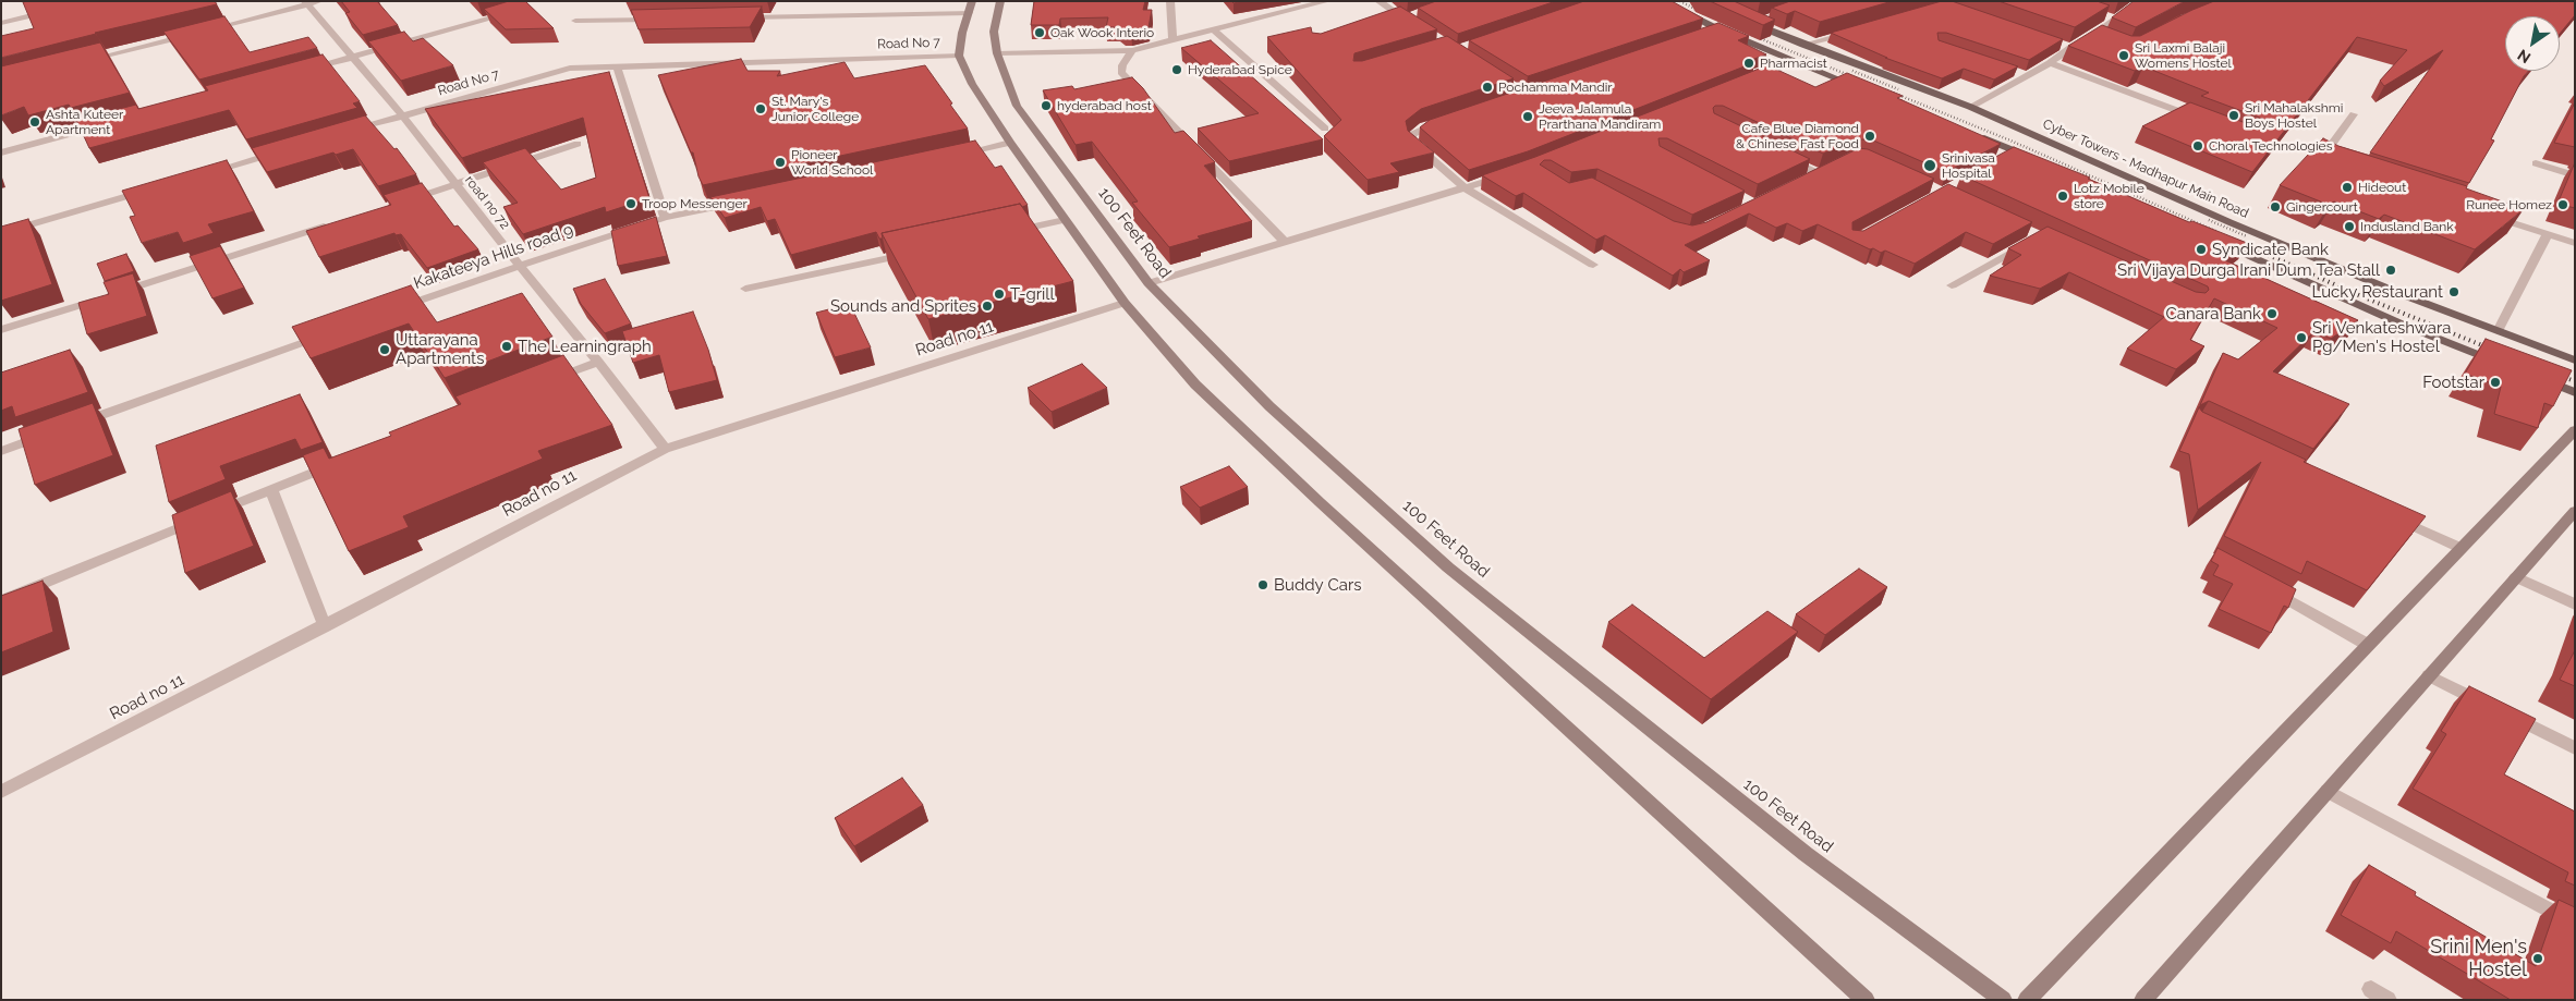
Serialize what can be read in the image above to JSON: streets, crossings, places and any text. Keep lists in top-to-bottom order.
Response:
{
  "streets": {
    "main road": ["Cyber Towers - Madhapur Main Road", "100 Feet Road"],
    "street": [
      "Road No 7",
      "road no 72",
      "Kakateeya Hills road 9",
      "Road no 11"
    ]
  },
  "crossings": [
    ["Road No 7", "road no 72"],
    ["road no 72", "Kakateeya Hills road 9"],
    ["road no 72", "Road no 11"]
  ],
  "places": [
    "Oak Wook Interio",
    "Sri Laxmi Balaji Womens Hostel",
    "Pharmacist",
    "Hyderabad Spice",
    "Pochamma Mandir",
    "hyderabad host",
    "St. Mary's Junior College",
    "Sri Mahalakshmi Boys Hostel",
    "Jeeva Jalamula Prarthana Mandiram",
    "Ashta Kuteer Apartment",
    "Cafe Blue Diamond & Chinese Fast Food",
    "Choral Technologies",
    "Pioneer World School",
    "Srinivasa Hospital",
    "Hideout",
    "Lotz Mobile store",
    "Troop Messenger",
    "Runee Homez",
    "Gingercourt",
    "Indusland Bank",
    "Syndicate Bank",
    "Sri Vijaya Durga Irani Dum Tea Stall",
    "Lucky Restaurant",
    "T-grill",
    "Sounds and Sprites",
    "Canara Bank",
    "Sri Venkateshwara Pg/Men's Hostel",
    "The Learningraph",
    "Uttarayana Apartments",
    "Footstar",
    "Buddy Cars",
    "Srini Men's Hostel"
  ],
  "north": "bottom left"
}
